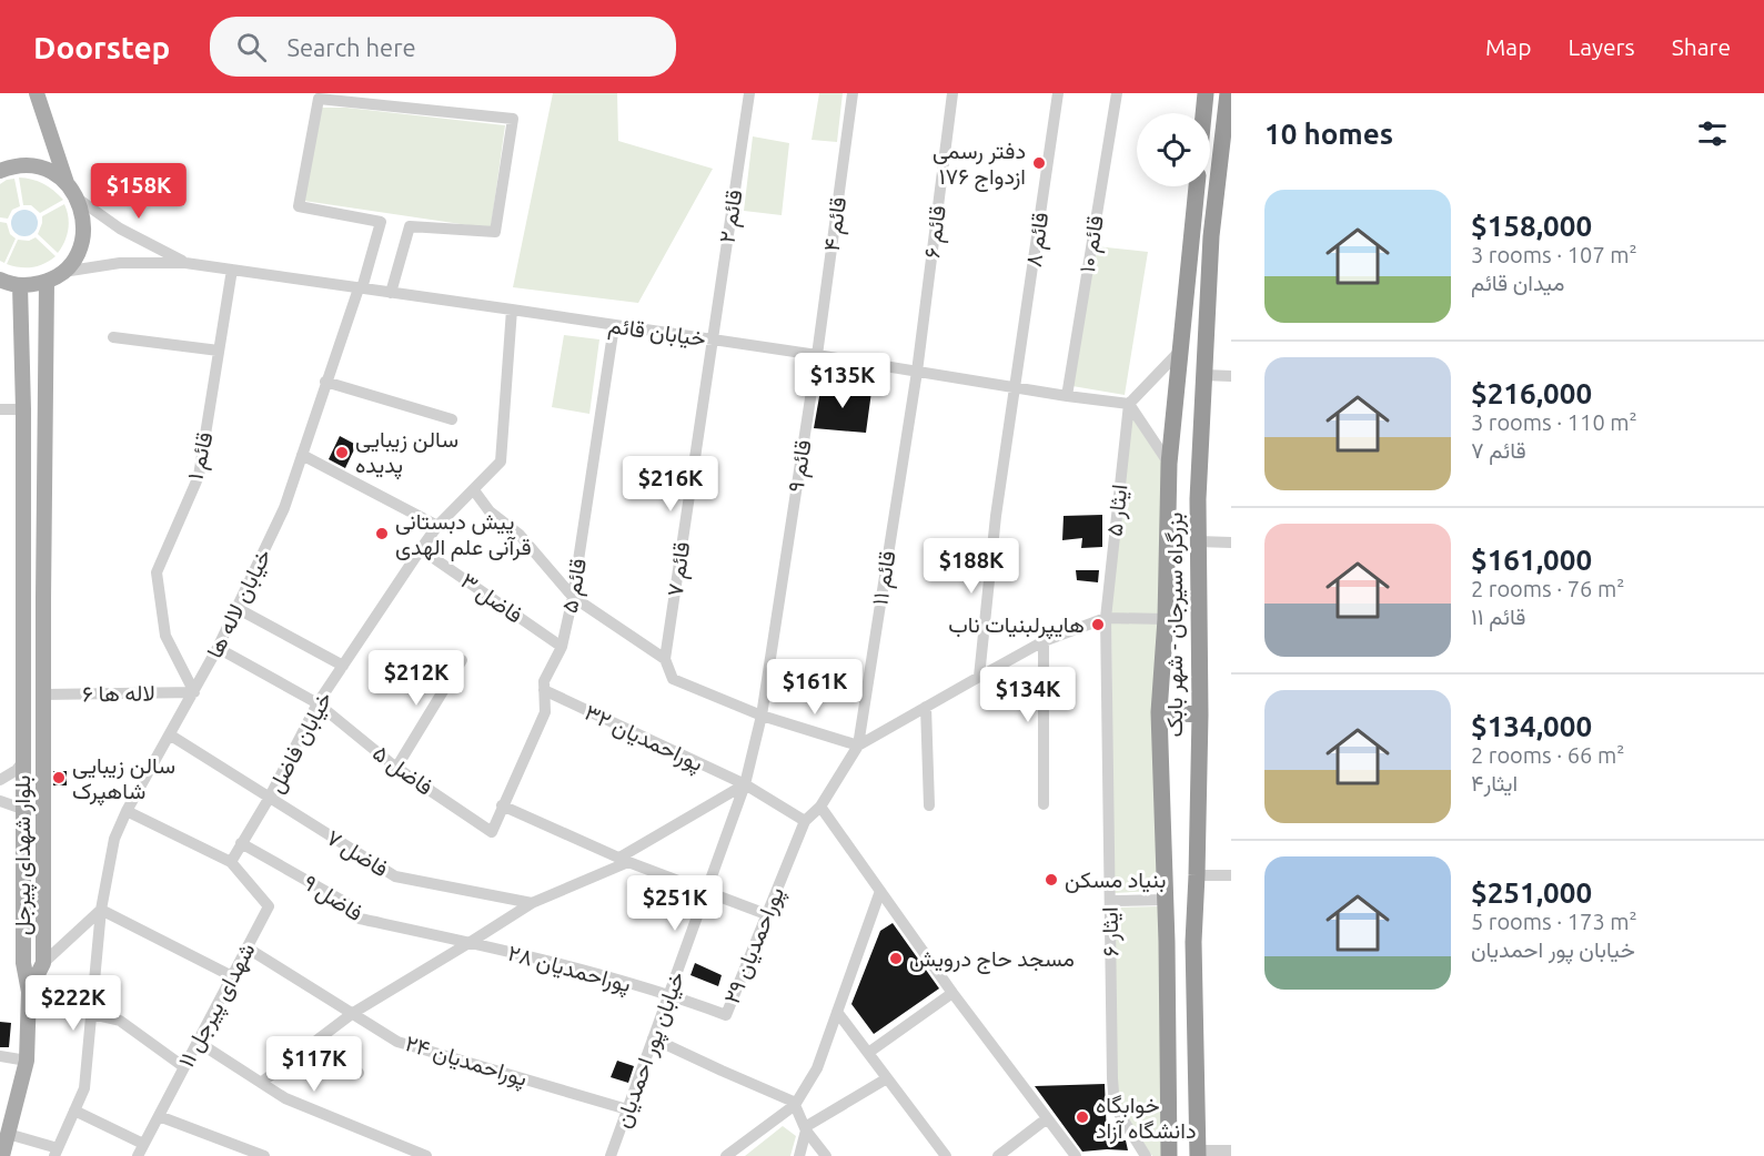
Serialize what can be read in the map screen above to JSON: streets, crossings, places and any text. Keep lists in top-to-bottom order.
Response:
{
  "streets": {
    "highway": ["بزرگراه سیرجان - شهر بابک"],
    "main road": ["بلوار شهدای پیرجل"],
    "street": [
      "قائم ۲",
      "قائم ۴",
      "قائم ۶",
      "قائم ۸",
      "قائم ۱۰",
      "خیابان قائم",
      "قائم ۱",
      "قائم ۹",
      "ایثار ۵",
      "قائم ۷",
      "قائم ۱۱",
      "قائم ۵",
      "فاضل ۳",
      "خیابان لاله ها",
      "لاله ها ۶",
      "پوراحمدیان ۳۲",
      "خیابان فاضل",
      "فاضل ۵",
      "فاضل ۷",
      "فاضل ۹",
      "ایثار ۶",
      "پوراحمدیان ۲۹",
      "پوراحمدیان ۲۸",
      "شهدای پیرجل ۱۱",
      "خیابان پور احمدیان",
      "پوراحمدیان ۲۴"
    ]
  },
  "crossings": [
    ["قائم ۲", "خیابان قائم"],
    ["قائم ۲", "قائم ۷"],
    ["قائم ۴", "خیابان قائم"],
    ["قائم ۴", "قائم ۹"],
    ["قائم ۶", "خیابان قائم"],
    ["قائم ۶", "قائم ۱۱"],
    ["قائم ۸", "خیابان قائم"],
    ["قائم ۱۰", "خیابان قائم"],
    ["خیابان قائم", "قائم ۱"],
    ["خیابان قائم", "قائم ۹"],
    ["خیابان قائم", "ایثار ۵"],
    ["خیابان قائم", "قائم ۷"],
    ["خیابان قائم", "قائم ۱۱"],
    ["خیابان قائم", "قائم ۵"],
    ["خیابان قائم", "خیابان لاله ها"],
    ["خیابان قائم", "خیابان فاضل"],
    ["قائم ۱", "خیابان لاله ها"],
    ["قائم ۱", "لاله ها ۶"],
    ["قائم ۹", "خیابان پور احمدیان"],
    ["ایثار ۵", "ایثار ۶"],
    ["قائم ۵", "فاضل ۳"],
    ["قائم ۵", "پوراحمدیان ۳۲"],
    ["قائم ۵", "فاضل ۵"],
    ["فاضل ۳", "خیابان فاضل"],
    ["خیابان لاله ها", "لاله ها ۶"],
    ["خیابان لاله ها", "فاضل ۵"],
    ["خیابان لاله ها", "فاضل ۷"],
    ["لاله ها ۶", "بلوار شهدای پیرجل"],
    ["پوراحمدیان ۳۲", "پوراحمدیان ۲۹"],
    ["پوراحمدیان ۳۲", "خیابان پور احمدیان"],
    ["خیابان فاضل", "فاضل ۵"],
    ["خیابان فاضل", "فاضل ۷"],
    ["خیابان فاضل", "فاضل ۹"],
    ["خیابان فاضل", "شهدای پیرجل ۱۱"],
    ["فاضل ۹", "پوراحمدیان ۲۸"],
    ["پوراحمدیان ۲۹", "پوراحمدیان ۲۸"],
    ["پوراحمدیان ۲۹", "خیابان پور احمدیان"],
    ["پوراحمدیان ۲۸", "خیابان پور احمدیان"],
    ["شهدای پیرجل ۱۱", "پوراحمدیان ۲۴"],
    ["خیابان پور احمدیان", "پوراحمدیان ۲۴"]
  ],
  "places": [
    "دفتر رسمی ازدواج ۱۷۶",
    "سالن زیبایی پدیده",
    "پیش دبستانی قرآنی علم الهدی",
    "هایپرلبنیات ناب",
    "سالن زیبایی شاهپرک",
    "بنیاد مسکن",
    "مسجد حاج درویش",
    "خوابگاه دانشگاه آزاد"
  ],
  "page": {
    "header": "Doorstep",
    "search": "Search here",
    "nav": ["Map", "Layers", "Share"],
    "heading": "10 homes",
    "price": [
      "$158K",
      "$135K",
      "$216K",
      "$188K",
      "$212K",
      "$161K",
      "$134K",
      "$251K",
      "$222K",
      "$117K"
    ],
    "list": [
      {
        "name": "$158,000",
        "note": "3 rooms · 107 m² · میدان قائم"
      },
      {
        "name": "$216,000",
        "note": "3 rooms · 110 m² · قائم ۷"
      },
      {
        "name": "$161,000",
        "note": "2 rooms · 76 m² · قائم ۱۱"
      },
      {
        "name": "$134,000",
        "note": "2 rooms · 66 m² · ایثار۴"
      },
      {
        "name": "$251,000",
        "note": "5 rooms · 173 m² · خیابان پور احمدیان"
      }
    ]
  }
}
